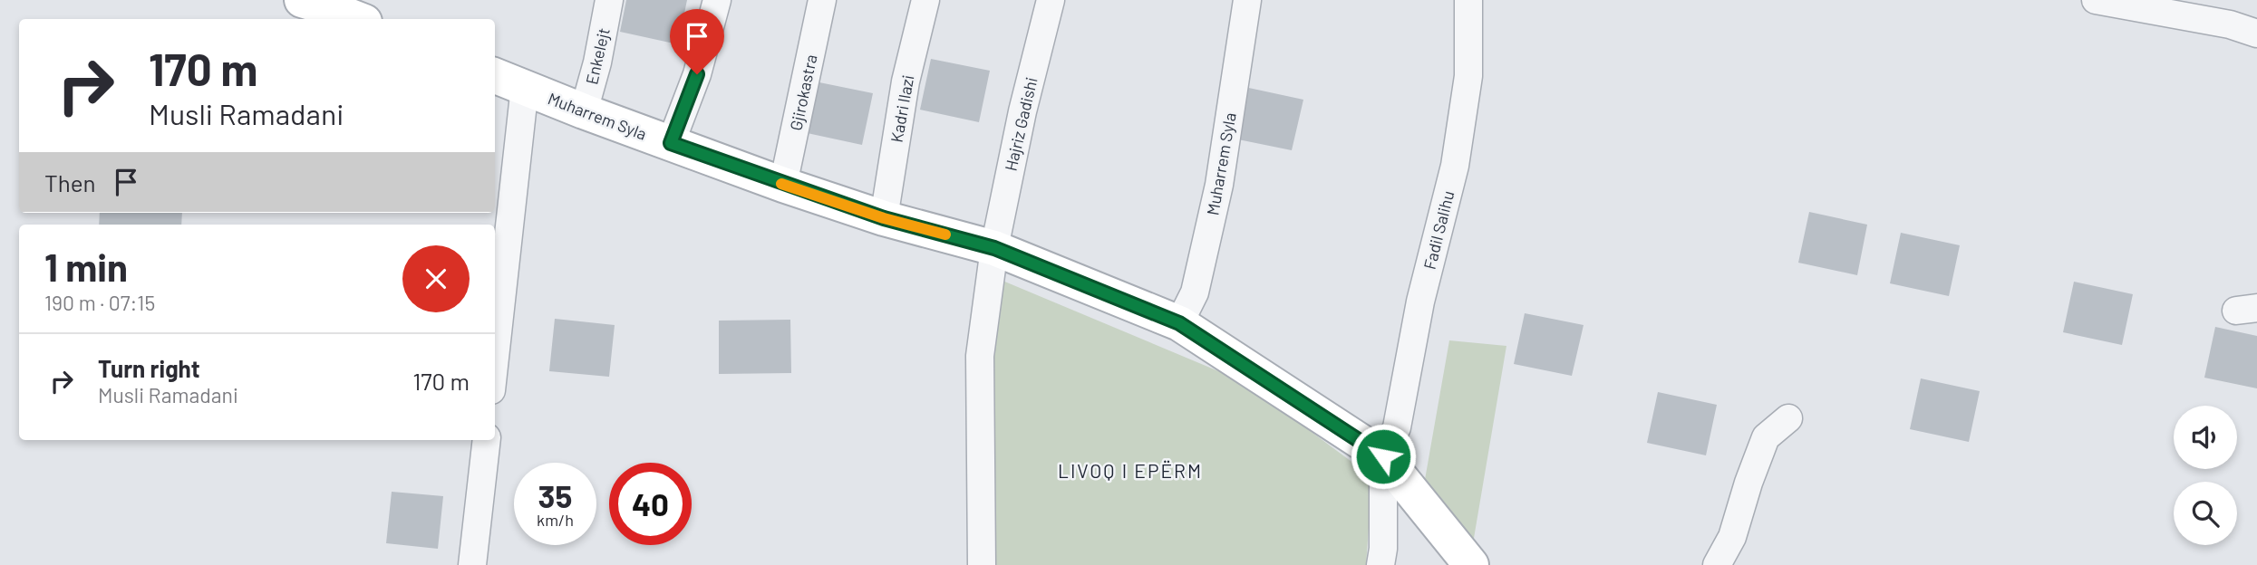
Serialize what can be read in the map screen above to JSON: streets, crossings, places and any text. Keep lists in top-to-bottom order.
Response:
{
  "streets": {
    "street": [
      "Enkelejt",
      "Gjirokastra",
      "Kadri Ilazi",
      "Muharrem Syla",
      "Hajriz Gadishi",
      "Fadil Salihu"
    ]
  },
  "crossings": [
    ["Enkelejt", "Muharrem Syla"],
    ["Gjirokastra", "Muharrem Syla"],
    ["Kadri Ilazi", "Muharrem Syla"],
    ["Muharrem Syla", "Hajriz Gadishi"],
    ["Muharrem Syla", "Fadil Salihu"]
  ],
  "districts": ["LIVOQ I EPËRM"],
  "page": {
    "turn": ["170 m", "Musli Ramadani"],
    "then": "Then",
    "heading": ["1 min", "190 m · 07:15"],
    "list": [
      {
        "name": "Turn right",
        "note": "Musli Ramadani",
        "value": "170 m"
      }
    ],
    "speed": "35 km/h",
    "limit": "40"
  }
}
